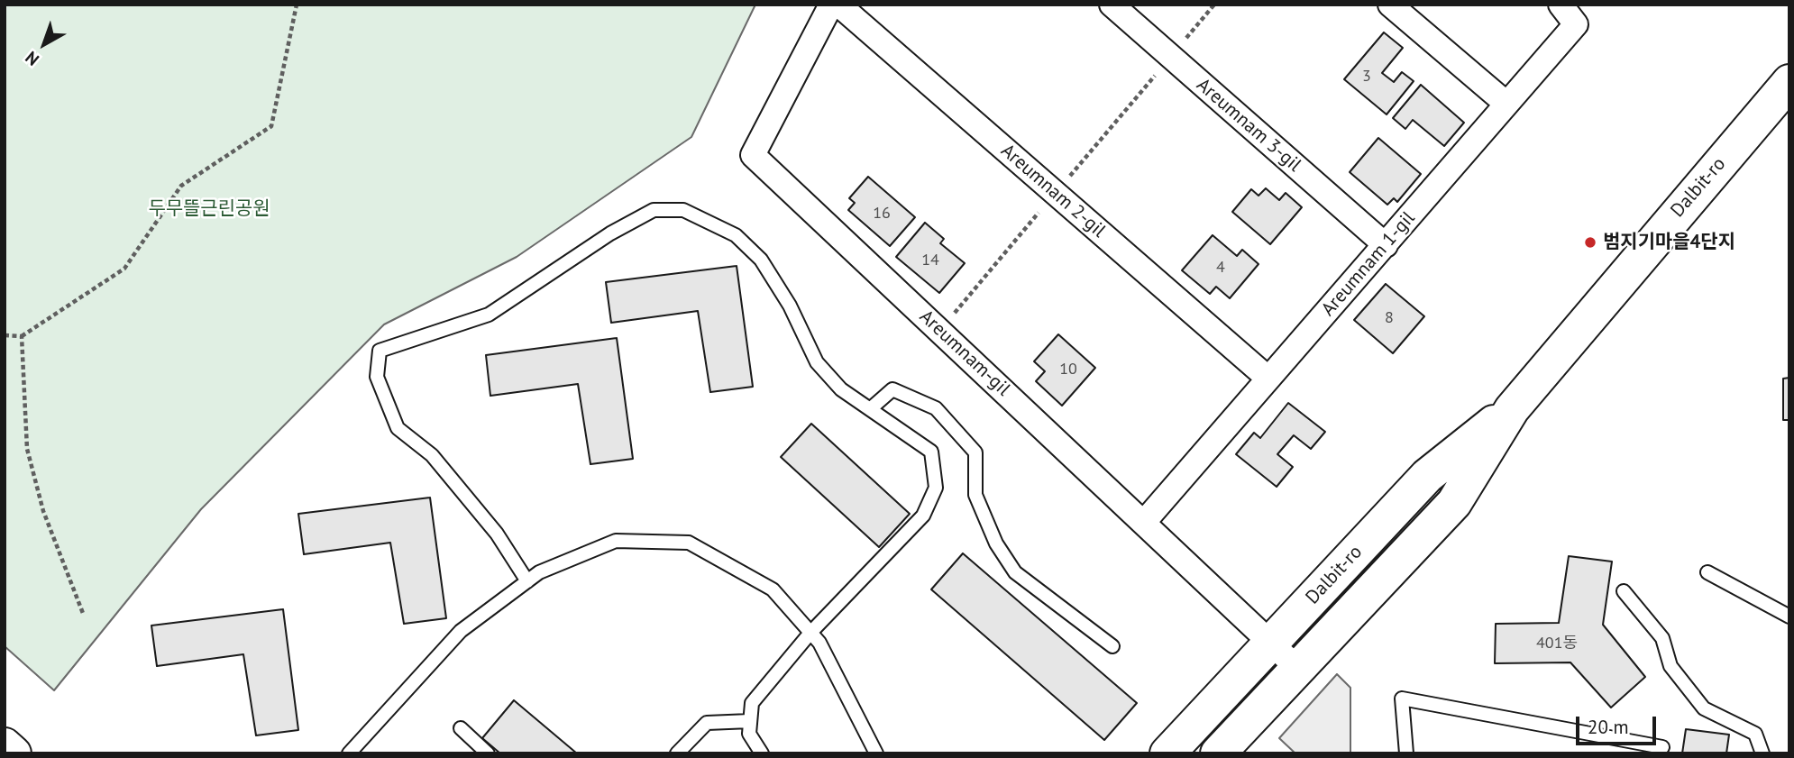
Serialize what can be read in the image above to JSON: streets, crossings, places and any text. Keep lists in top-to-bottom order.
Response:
{
  "streets": {
    "street": [
      "Areumnam 3-gil",
      "Dalbit-ro",
      "Areumnam 2-gil",
      "Areumnam 1-gil",
      "Areumnam-gil"
    ]
  },
  "crossings": [
    ["Areumnam 3-gil", "Areumnam 1-gil"],
    ["Dalbit-ro", "Areumnam-gil"],
    ["Areumnam 2-gil", "Areumnam 1-gil"],
    ["Areumnam 1-gil", "Areumnam-gil"]
  ],
  "parks": ["두무뜰근린공원"],
  "places": ["범지기마을4단지"],
  "house_numbers": [
    "3",
    "16",
    "14",
    "4",
    "8",
    "10",
    "401동"
  ],
  "scale_bar": "20 m",
  "north": "bottom left"
}
